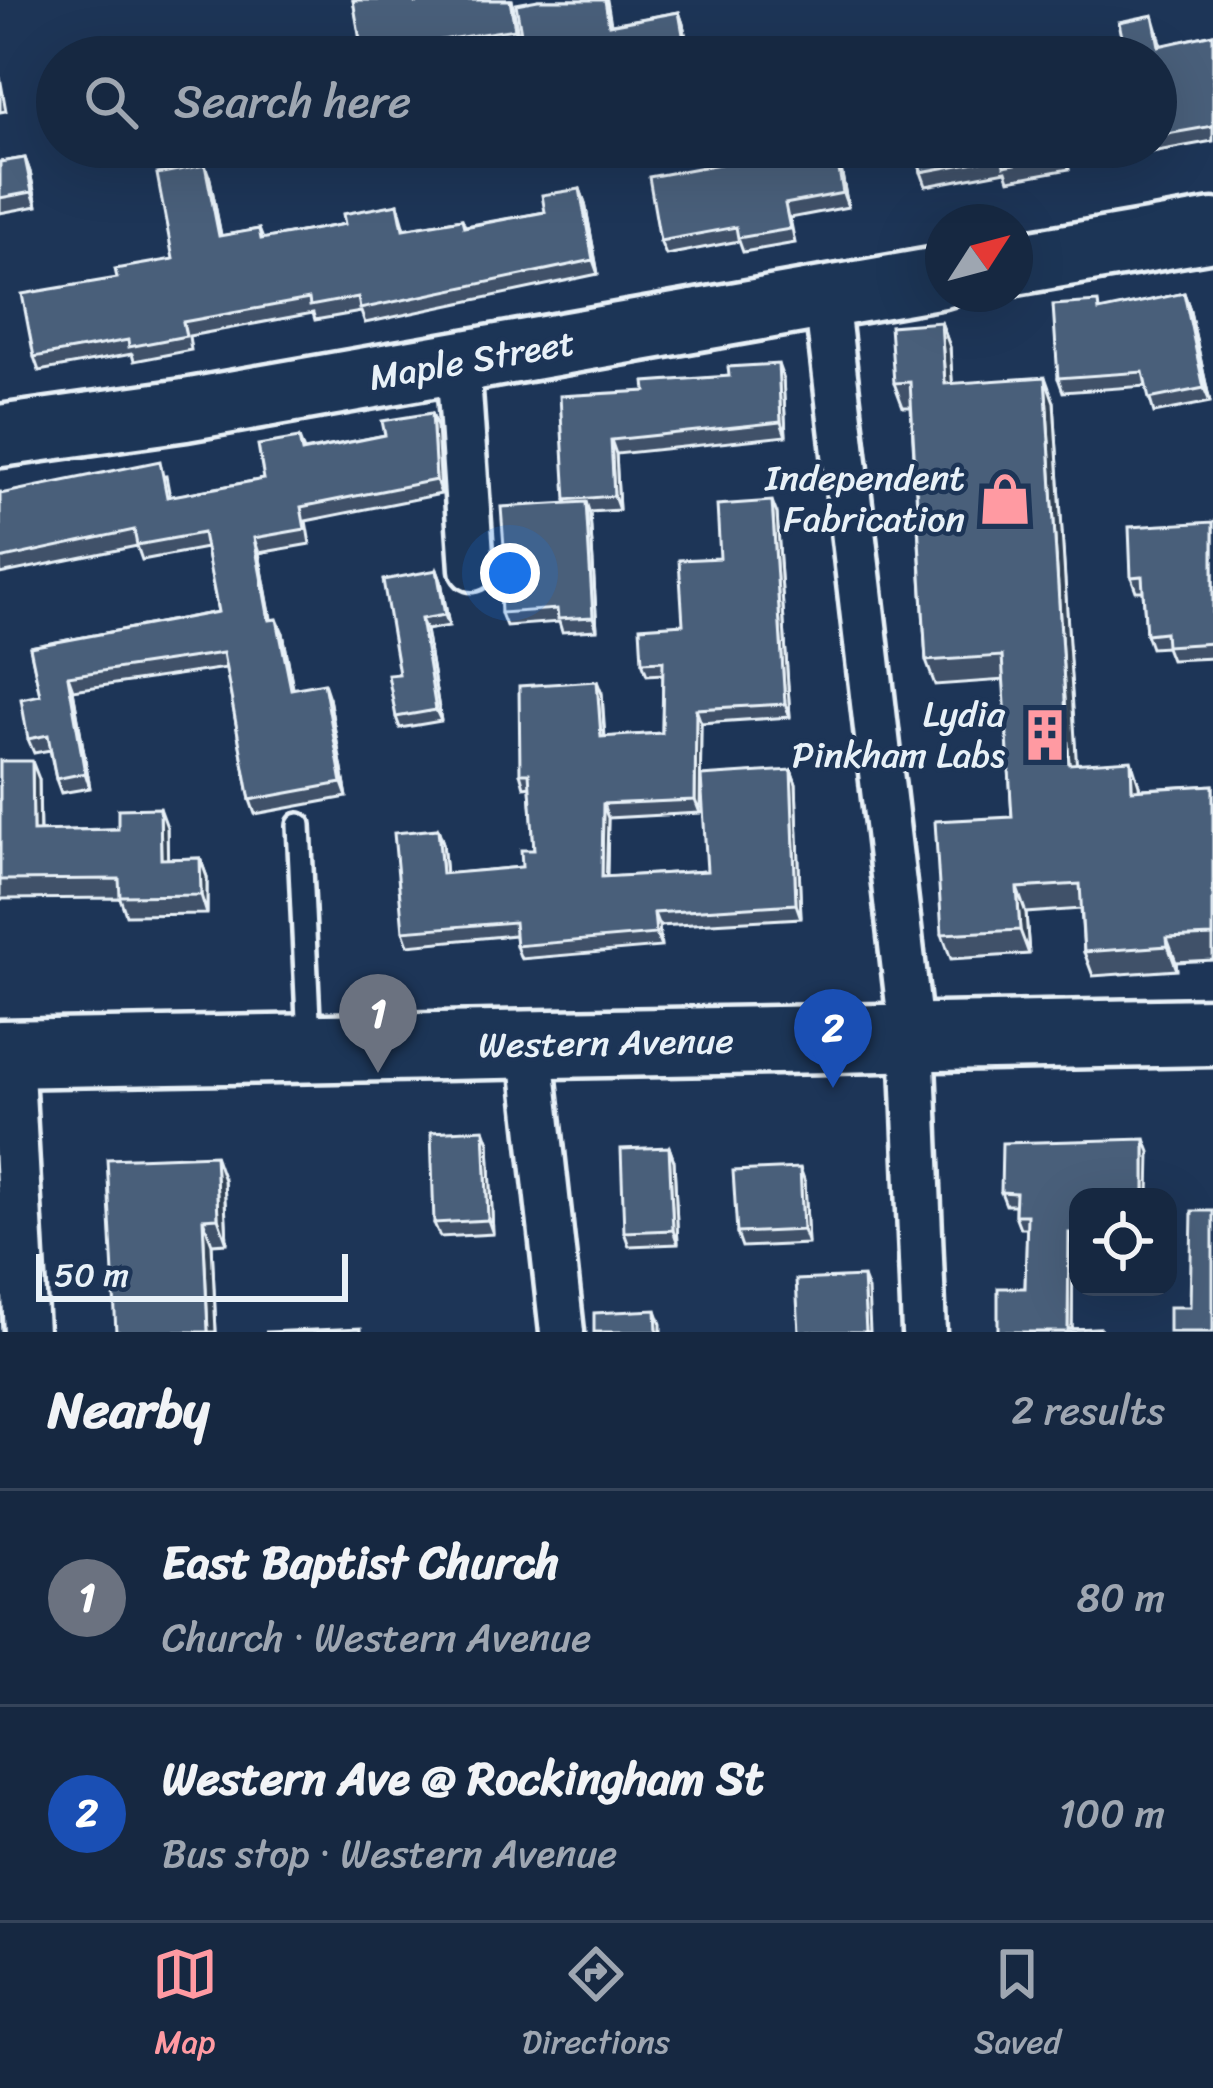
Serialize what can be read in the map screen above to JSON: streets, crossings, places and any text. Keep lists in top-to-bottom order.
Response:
{
  "streets": {
    "main road": ["Western Avenue"],
    "street": ["Maple Street"]
  },
  "places": {
    "shop": ["Independent Fabrication"],
    "building": ["Lydia Pinkham Labs"]
  },
  "scale_bar": "50 m",
  "north": "top right",
  "page": {
    "search": "Search here",
    "pins": ["1", "2"],
    "scale": "50 m",
    "heading": ["Nearby", "2 results"],
    "list": [
      {
        "mark": "1",
        "name": "East Baptist Church",
        "note": "Church · Western Avenue",
        "value": "80 m"
      },
      {
        "mark": "2",
        "name": "Western Ave @ Rockingham St",
        "note": "Bus stop · Western Avenue",
        "value": "100 m"
      }
    ],
    "nav": ["Map", "Directions", "Saved"]
  }
}
